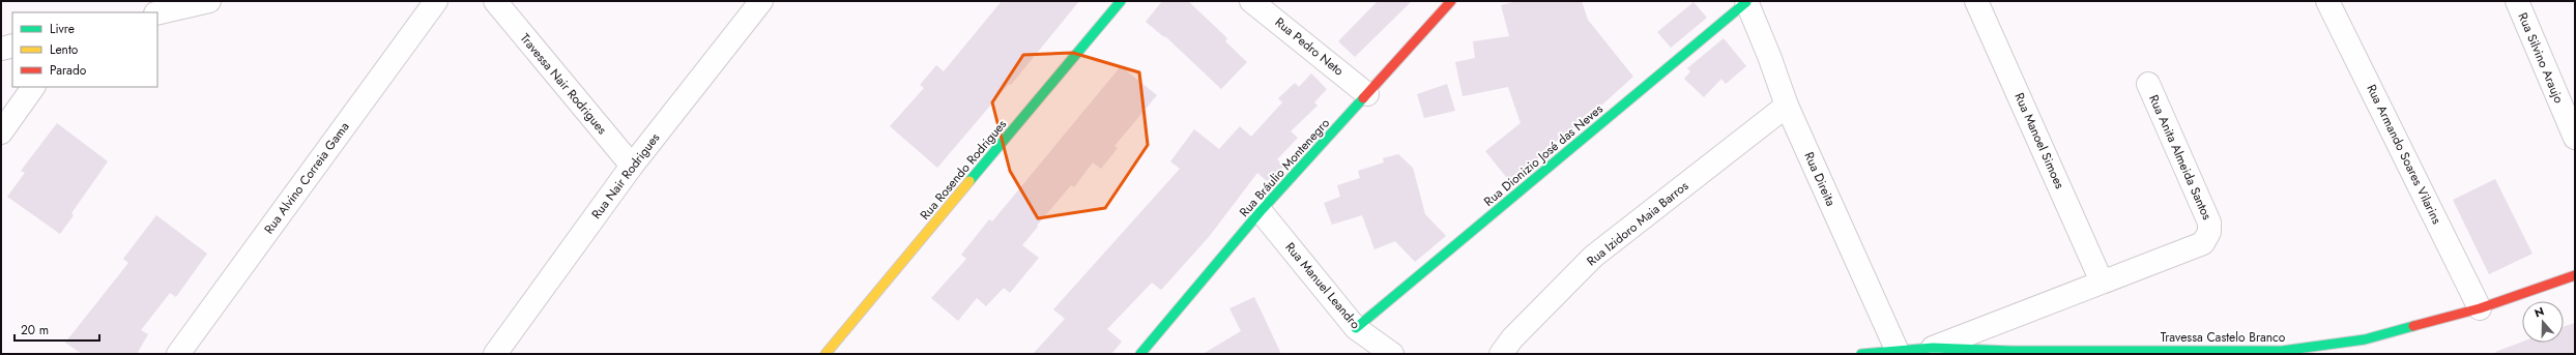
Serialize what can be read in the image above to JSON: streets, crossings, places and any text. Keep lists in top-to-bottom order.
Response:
{
  "streets": {
    "street": [
      "Rua Pedro Neto",
      "Rua Silvino Araujo",
      "Travessa Nair Rodrigues",
      "Rua Manoel Simoes",
      "Rua Armando Soares Vilarins",
      "Rua Dionizio José das Neves",
      "Rua Anita Almeida Santos",
      "Rua Bráulio Montenegro",
      "Rua Rosendo Rodrigues",
      "Rua Nair Rodrigues",
      "Rua Alvino Correia Gama",
      "Rua Direita",
      "Rua Izidoro Maia Barros",
      "Rua Manuel Leandro",
      "Travessa Castelo Branco"
    ]
  },
  "crossings": [
    ["Rua Pedro Neto", "Rua Bráulio Montenegro"],
    ["Travessa Nair Rodrigues", "Rua Nair Rodrigues"],
    ["Rua Manoel Simoes", "Rua Anita Almeida Santos"],
    ["Rua Armando Soares Vilarins", "Travessa Castelo Branco"],
    ["Rua Dionizio José das Neves", "Rua Direita"],
    ["Rua Dionizio José das Neves", "Rua Manuel Leandro"],
    ["Rua Bráulio Montenegro", "Rua Manuel Leandro"],
    ["Rua Direita", "Rua Izidoro Maia Barros"],
    ["Rua Direita", "Travessa Castelo Branco"]
  ],
  "legend": ["Livre", "Lento", "Parado"],
  "scale_bar": "20 m",
  "north": "top"
}
